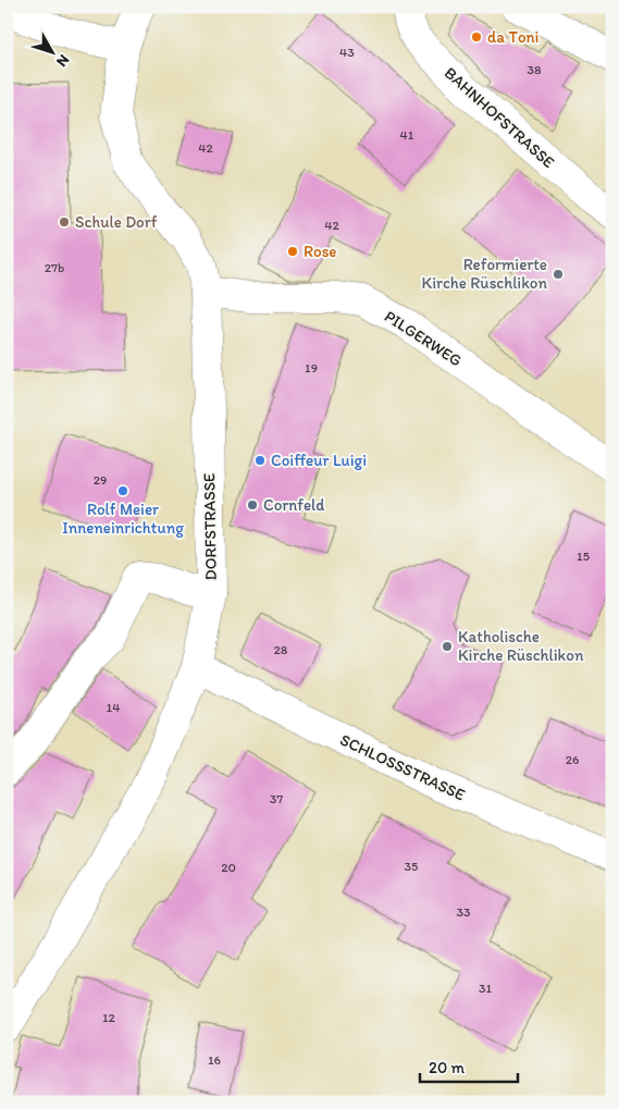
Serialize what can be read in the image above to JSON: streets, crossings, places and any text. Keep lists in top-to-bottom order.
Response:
{
  "streets": {
    "street": [
      "BAHNHOFSTRASSE",
      "PILGERWEG",
      "DORFSTRASSE",
      "SCHLOSSSTRASSE"
    ]
  },
  "crossings": [
    ["PILGERWEG", "DORFSTRASSE"],
    ["DORFSTRASSE", "SCHLOSSSTRASSE"]
  ],
  "places": [
    "da Toni",
    "Schule Dorf",
    "Rose",
    "Reformierte Kirche Rüschlikon",
    "Coiffeur Luigi",
    "Rolf Meier Inneneinrichtung",
    "Cornfeld",
    "Katholische Kirche Rüschlikon"
  ],
  "house_numbers": [
    "43",
    "38",
    "41",
    "42",
    "42",
    "27b",
    "19",
    "29",
    "15",
    "28",
    "14",
    "26",
    "37",
    "35",
    "20",
    "33",
    "31",
    "12",
    "16"
  ],
  "scale_bar": "20 m",
  "north": "bottom right"
}
